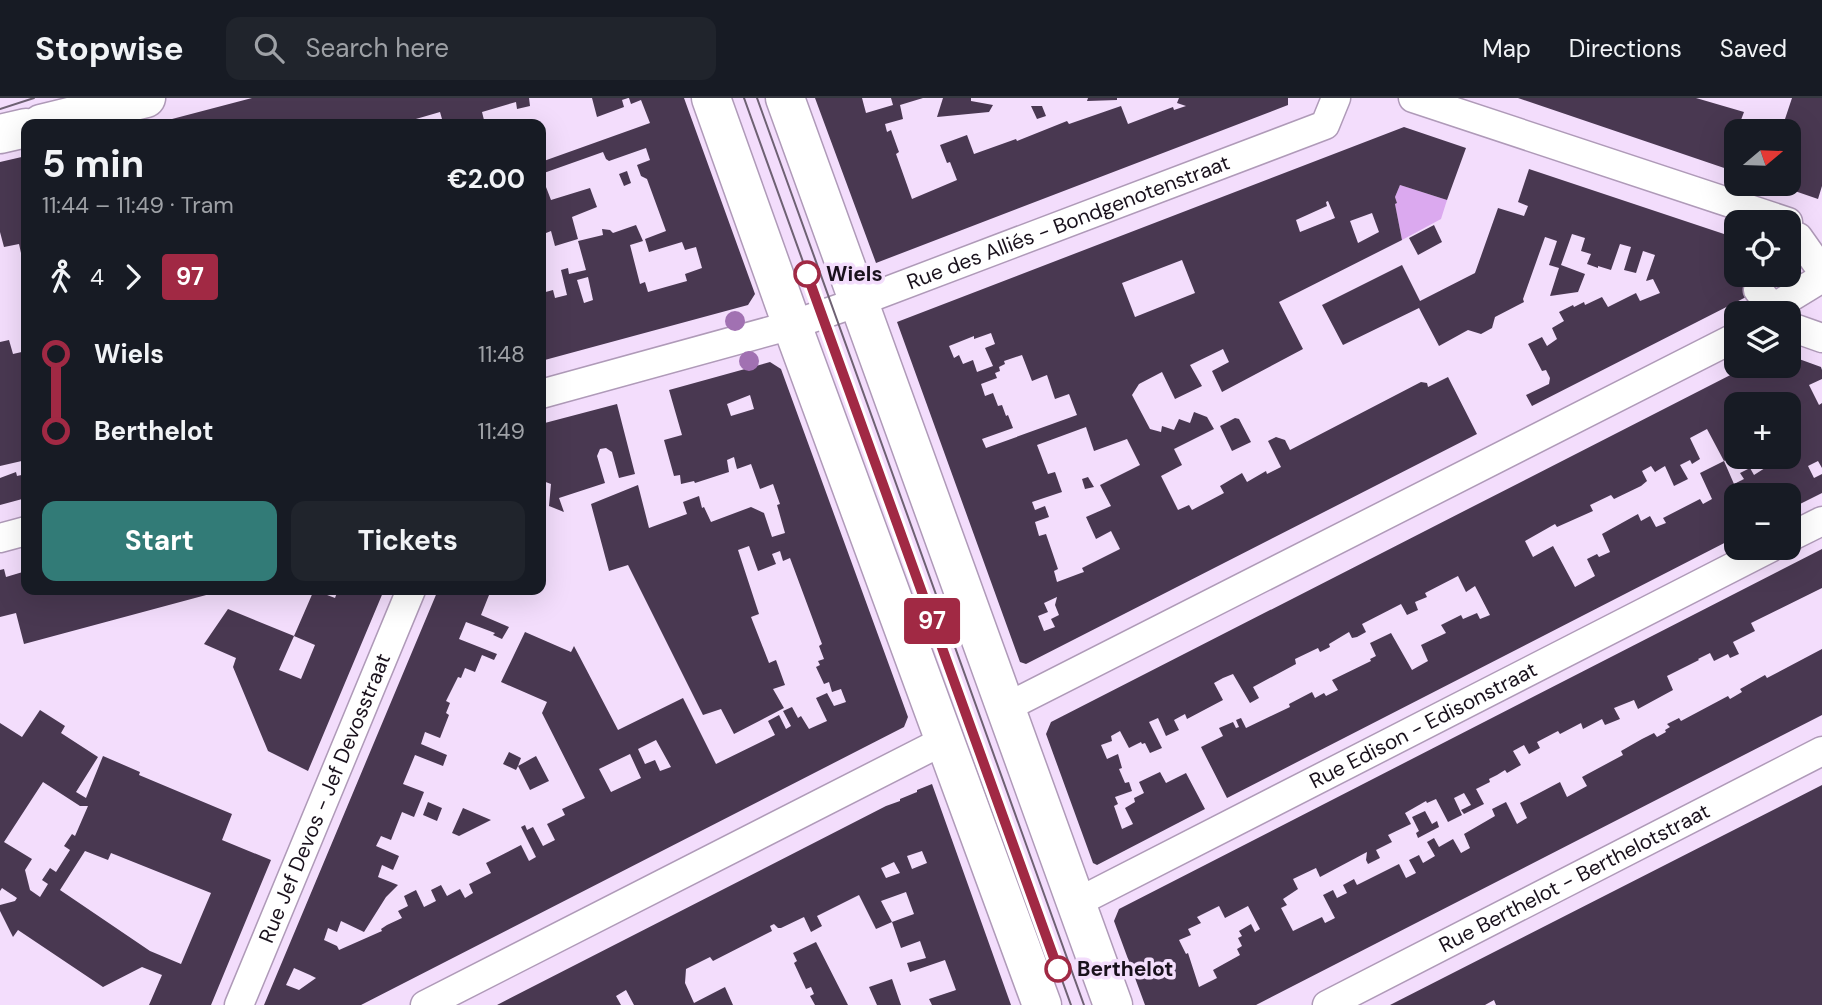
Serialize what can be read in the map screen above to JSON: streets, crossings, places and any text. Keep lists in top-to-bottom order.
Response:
{
  "streets": {
    "street": [
      "Rue des Alliés - Bondgenotenstraat",
      "Rue Edison - Edisonstraat",
      "Rue Jef Devos - Jef Devosstraat",
      "Rue Berthelot - Berthelotstraat"
    ]
  },
  "places": ["Wiels", "Berthelot"],
  "lines": ["tram line 97"],
  "north": "right",
  "page": {
    "header": "Stopwise",
    "search": "Search here",
    "nav": ["Map", "Directions", "Saved"],
    "on_map": "97",
    "map_buttons": ["+", "−"],
    "heading": ["5 min", "11:44 – 11:49 · Tram", "€2.00"],
    "legs": ["4", "97"],
    "list": [
      {
        "name": "Wiels",
        "value": "11:48"
      },
      {
        "name": "Berthelot",
        "value": "11:49"
      }
    ],
    "buttons": ["Start", "Tickets"]
  }
}
